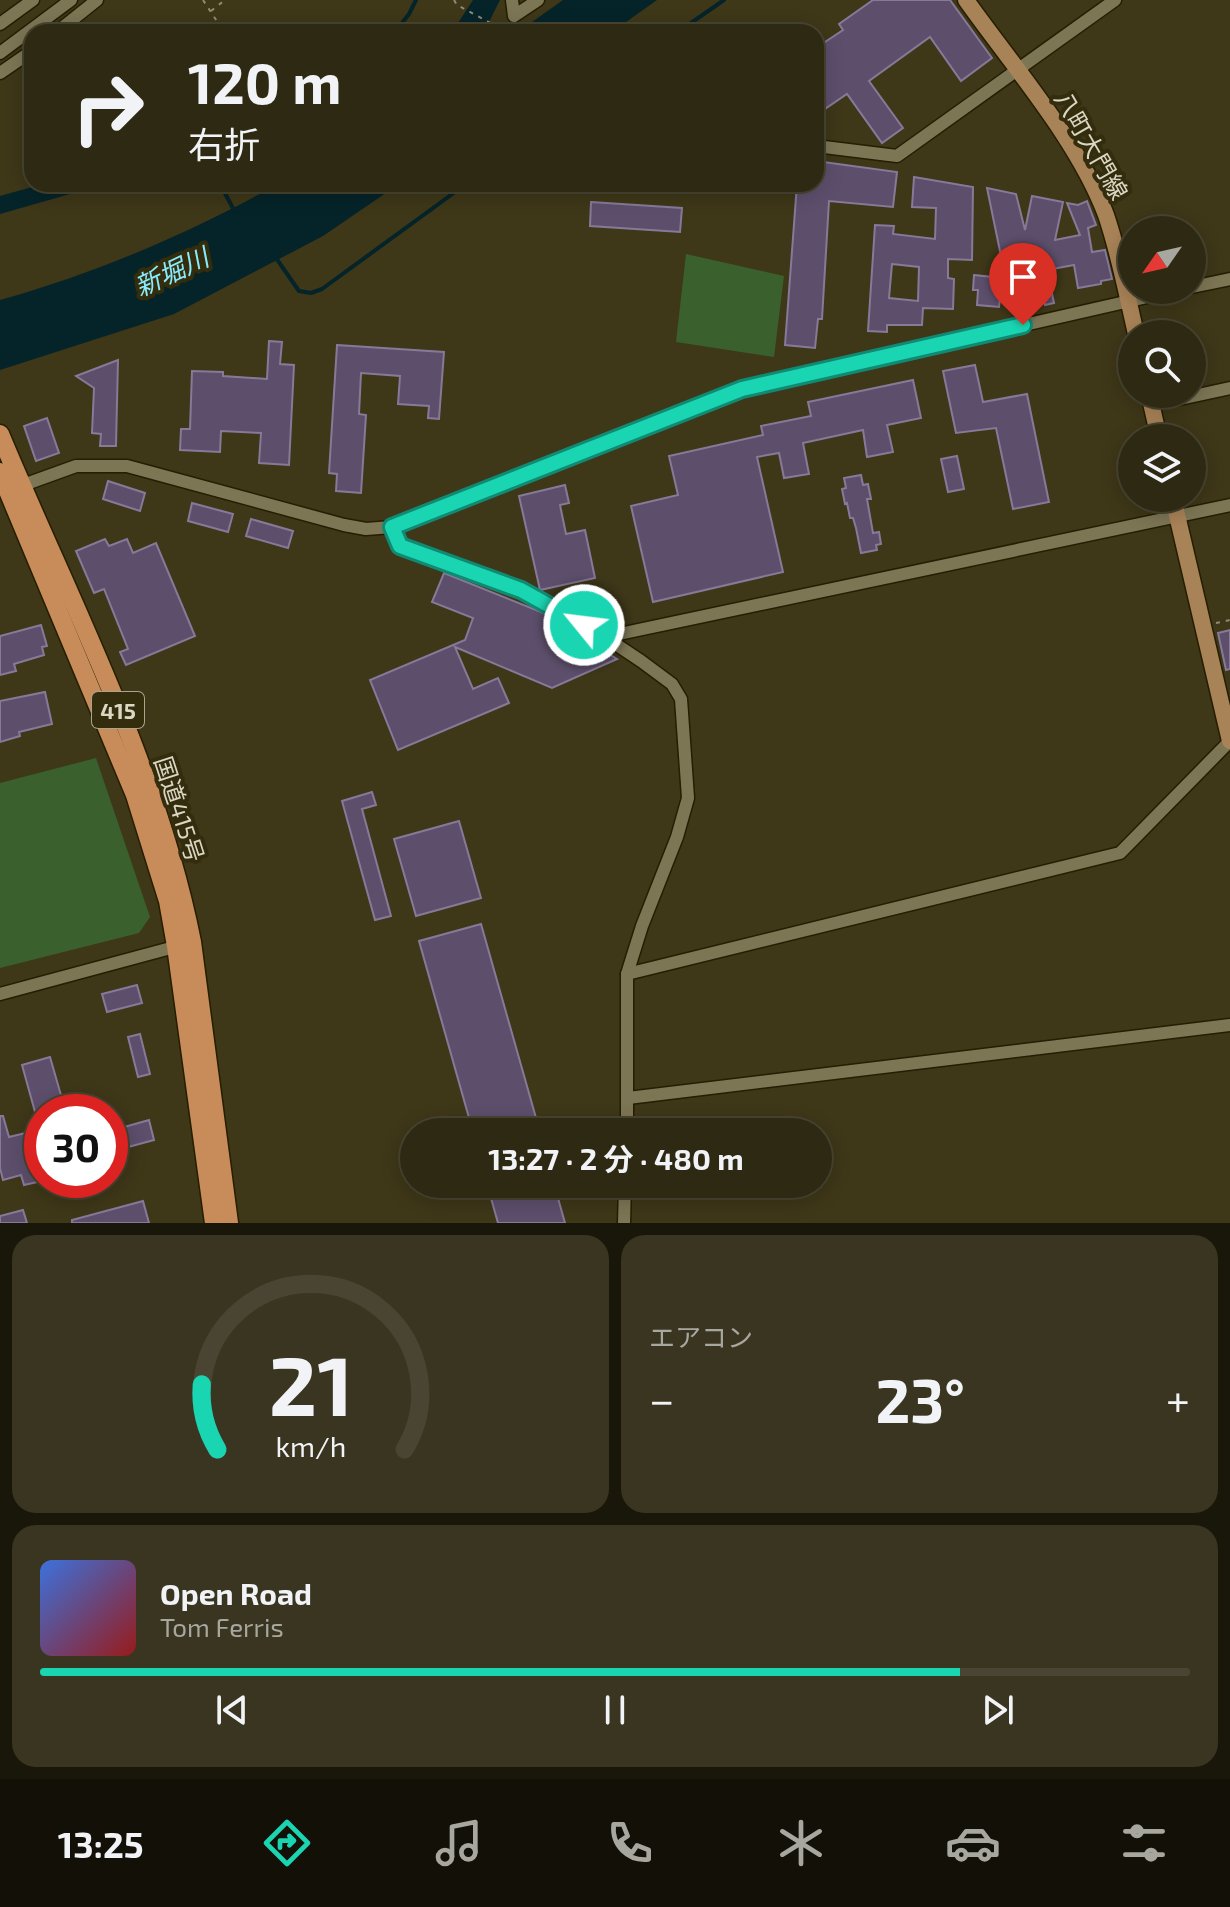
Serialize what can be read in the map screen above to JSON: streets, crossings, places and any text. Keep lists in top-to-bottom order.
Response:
{
  "streets": {
    "highway": ["415", "国道415号"],
    "main road": ["八町大門線"]
  },
  "water": ["新堀川"],
  "north": "bottom left",
  "page": {
    "turn": ["120 m", "右折"],
    "limit": "30",
    "trip": "13:27 · 2 分 · 480 m",
    "tile": "エアコン",
    "heat": ["−", "23°", "+"],
    "song": ["Open Road", "Tom Ferris"],
    "tabs": "13:25",
    "gauge": ["21", "km/h"]
  }
}
